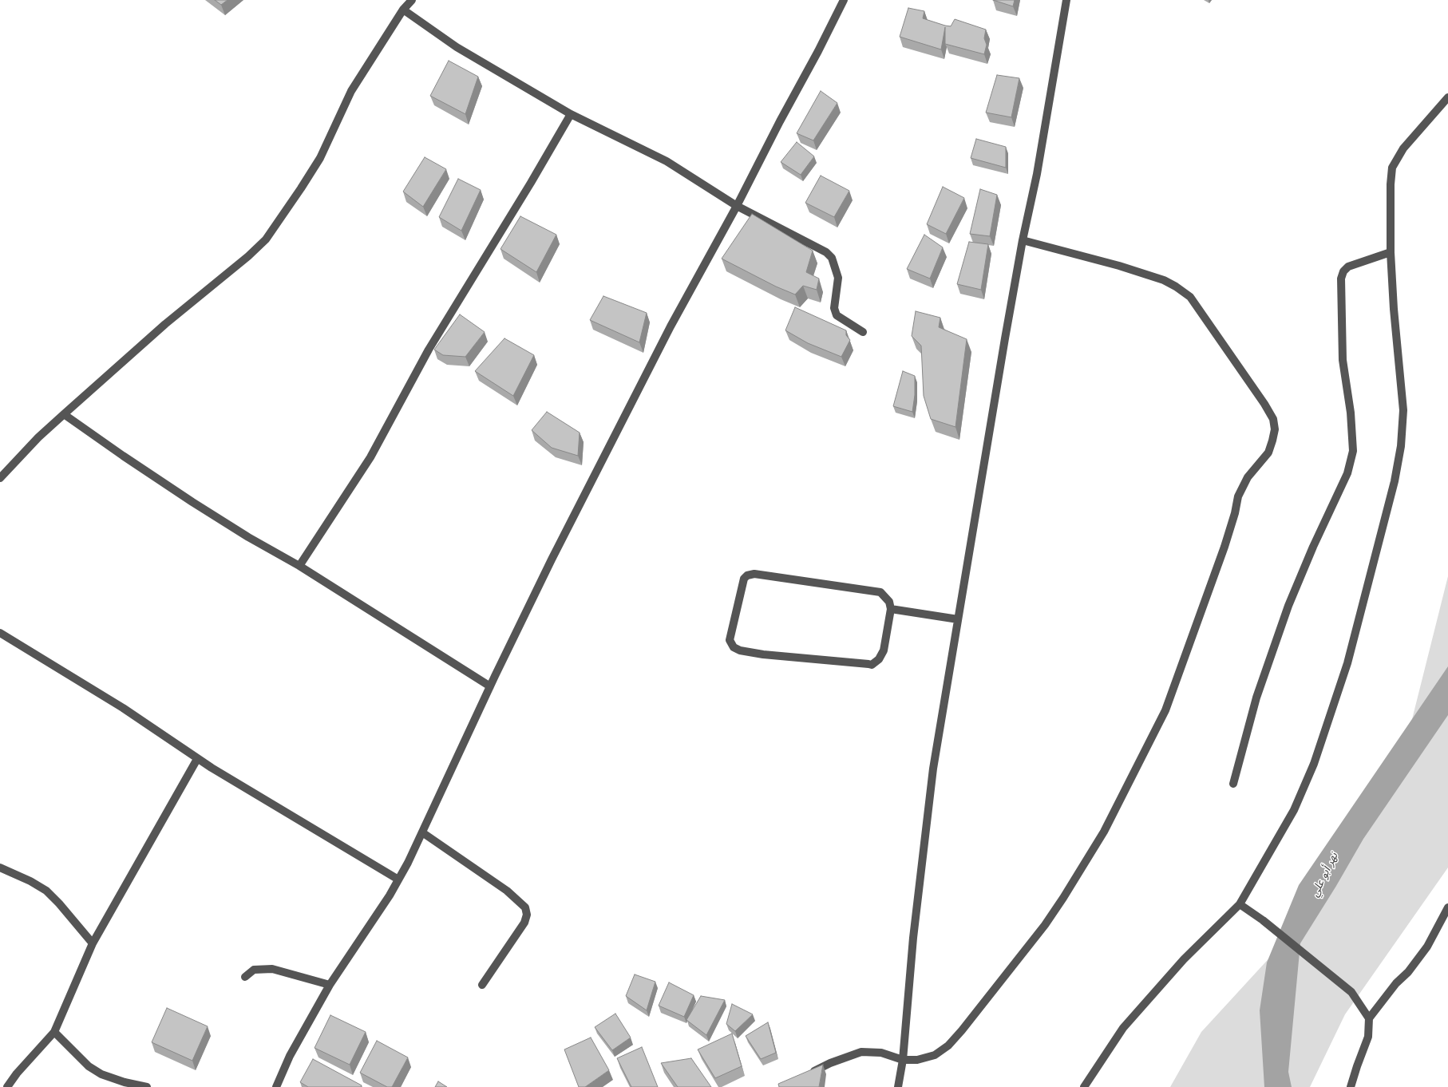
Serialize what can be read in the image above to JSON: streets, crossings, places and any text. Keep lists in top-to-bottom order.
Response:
{
  "water": ["نهر أبو علي"]
}
